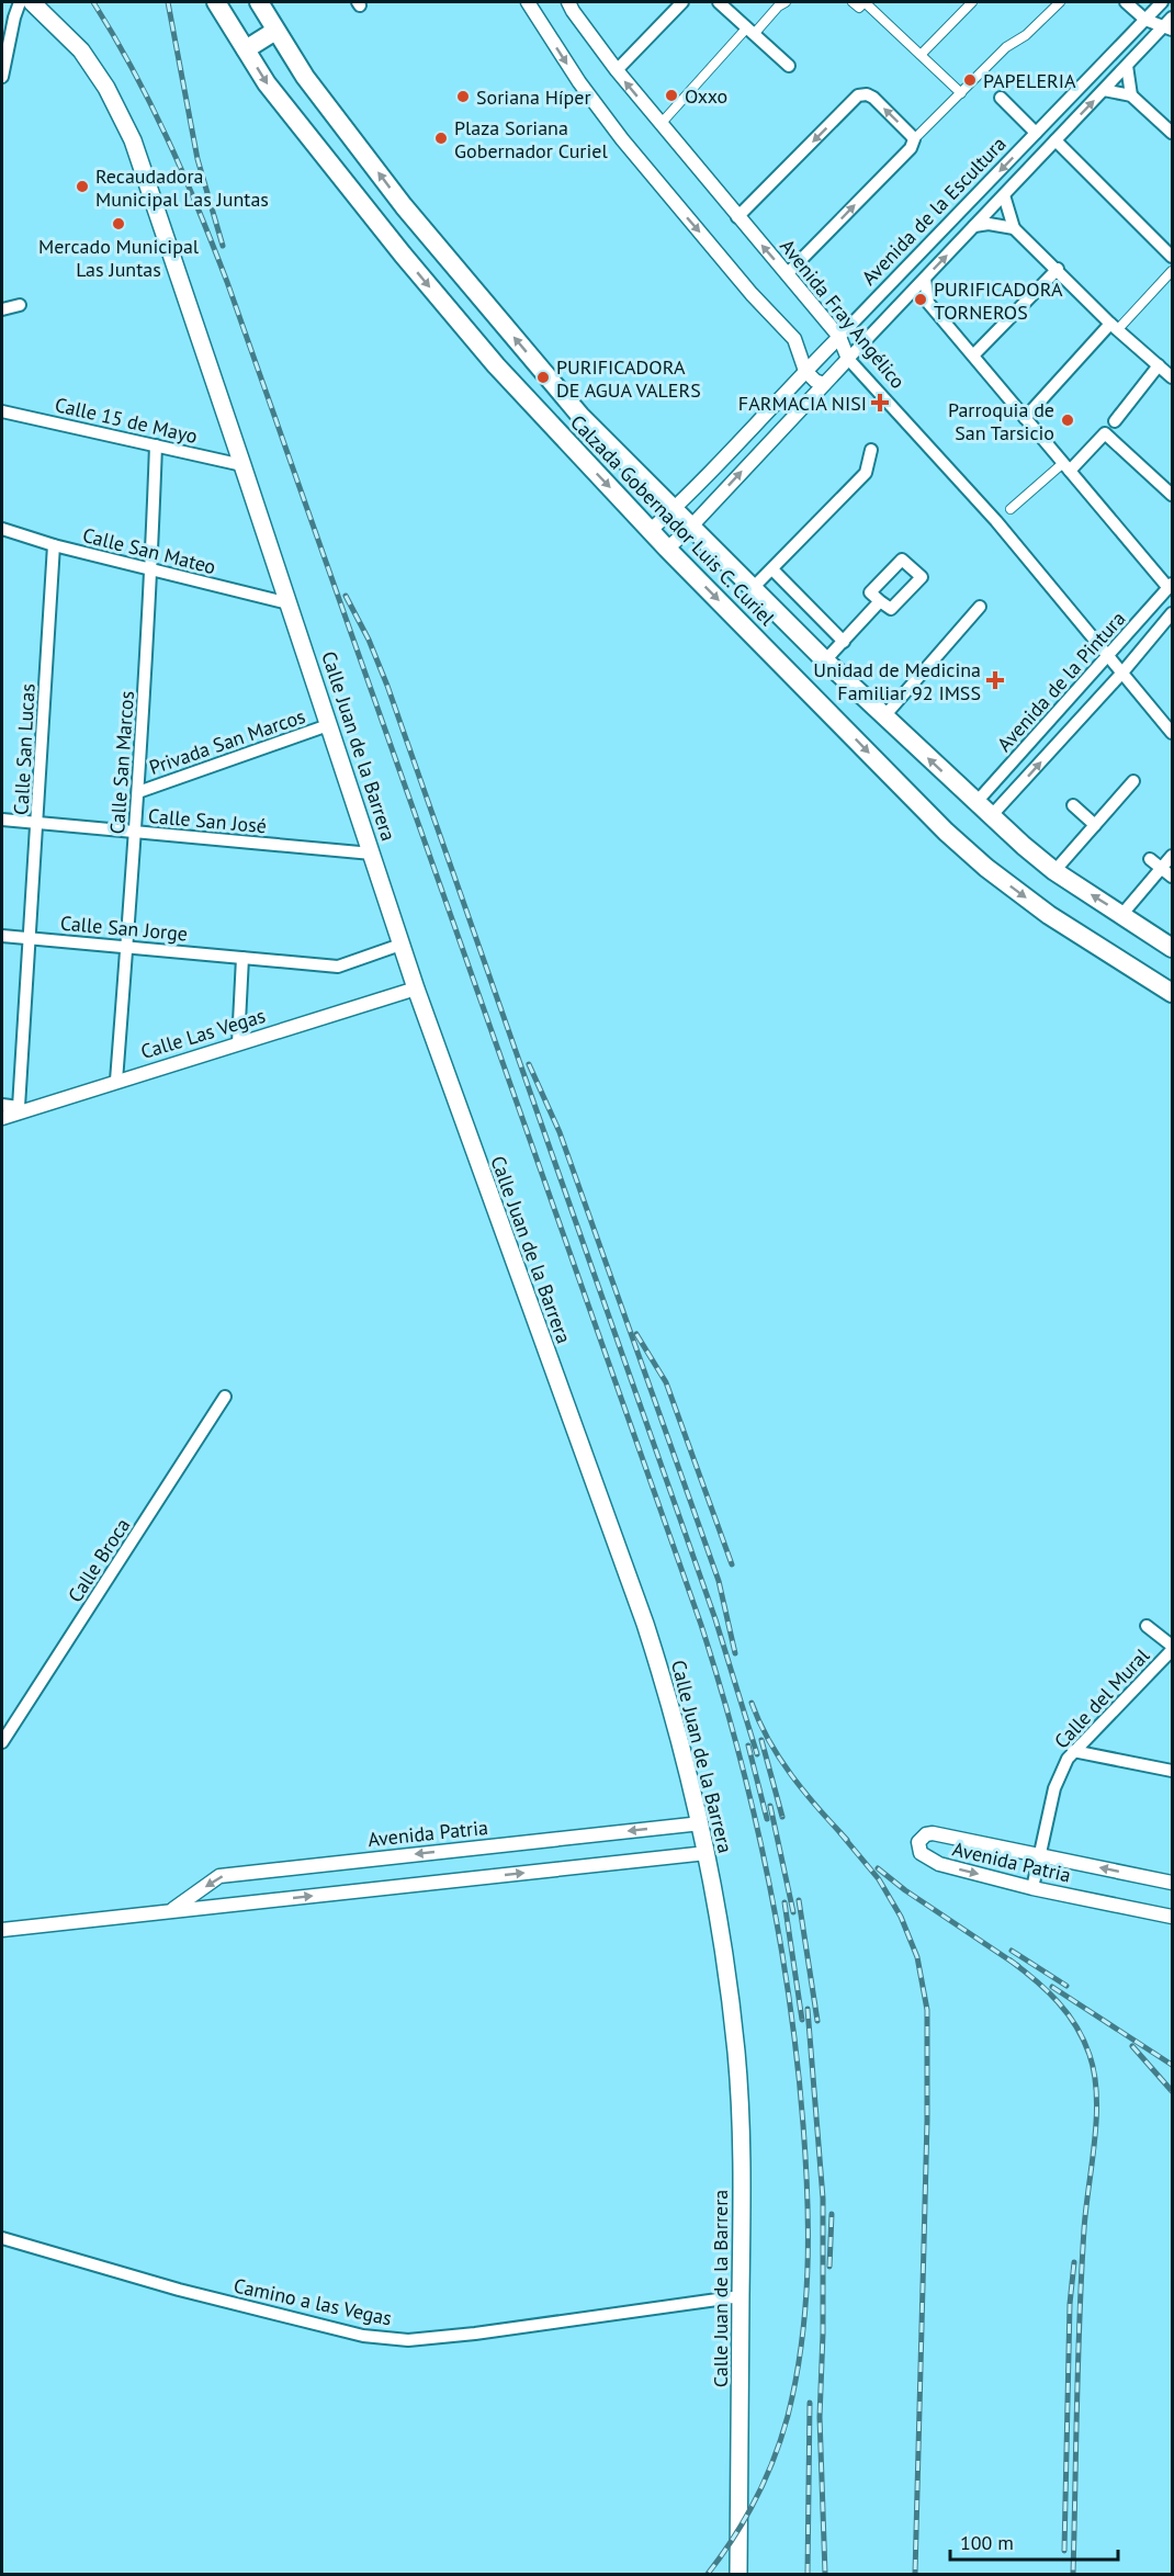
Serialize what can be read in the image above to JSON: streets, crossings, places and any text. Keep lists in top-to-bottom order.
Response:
{
  "streets": {
    "main road": ["Calzada Gobernador Luis C. Curiel", "Calle Juan de la Barrera"],
    "street": [
      "Avenida de la Escultura",
      "Avenida Fray Angélico",
      "Calle 15 de Mayo",
      "Calle San Mateo",
      "Avenida de la Pintura",
      "Privada San Marcos",
      "Calle San Lucas",
      "Calle San Marcos",
      "Calle San José",
      "Calle San Jorge",
      "Calle Las Vegas",
      "Calle Broca",
      "Calle del Mural",
      "Avenida Patria",
      "Camino a las Vegas"
    ]
  },
  "crossings": [
    ["Avenida de la Escultura", "Avenida Fray Angélico"],
    ["Avenida de la Escultura", "Calzada Gobernador Luis C. Curiel"],
    ["Avenida Fray Angélico", "Avenida de la Pintura"],
    ["Calle 15 de Mayo", "Calle Juan de la Barrera"],
    ["Calle 15 de Mayo", "Calle San Marcos"],
    ["Calzada Gobernador Luis C. Curiel", "Avenida de la Pintura"],
    ["Calle San Mateo", "Calle Juan de la Barrera"],
    ["Calle San Mateo", "Calle San Lucas"],
    ["Calle San Mateo", "Calle San Marcos"],
    ["Privada San Marcos", "Calle Juan de la Barrera"],
    ["Privada San Marcos", "Calle San Marcos"],
    ["Calle Juan de la Barrera", "Calle San José"],
    ["Calle Juan de la Barrera", "Calle San Jorge"],
    ["Calle Juan de la Barrera", "Calle Las Vegas"],
    ["Calle Juan de la Barrera", "Avenida Patria"],
    ["Calle Juan de la Barrera", "Camino a las Vegas"],
    ["Calle San Lucas", "Calle San José"],
    ["Calle San Lucas", "Calle San Jorge"],
    ["Calle San Lucas", "Calle Las Vegas"],
    ["Calle San Marcos", "Calle San José"],
    ["Calle San Marcos", "Calle San Jorge"],
    ["Calle San Marcos", "Calle Las Vegas"],
    ["Calle del Mural", "Avenida Patria"]
  ],
  "places": {
    "other": [
      "PAPELERIA",
      "Oxxo",
      "Soriana Híper",
      "Plaza Soriana Gobernador Curiel",
      "Recaudadora Municipal Las Juntas",
      "Mercado Municipal Las Juntas",
      "PURIFICADORA TORNEROS",
      "PURIFICADORA DE AGUA VALERS",
      "Parroquia de San Tarsicio"
    ],
    "health": ["FARMACIA NISI", "Unidad de Medicina Familiar 92 IMSS"]
  },
  "scale_bar": "100 m"
}
